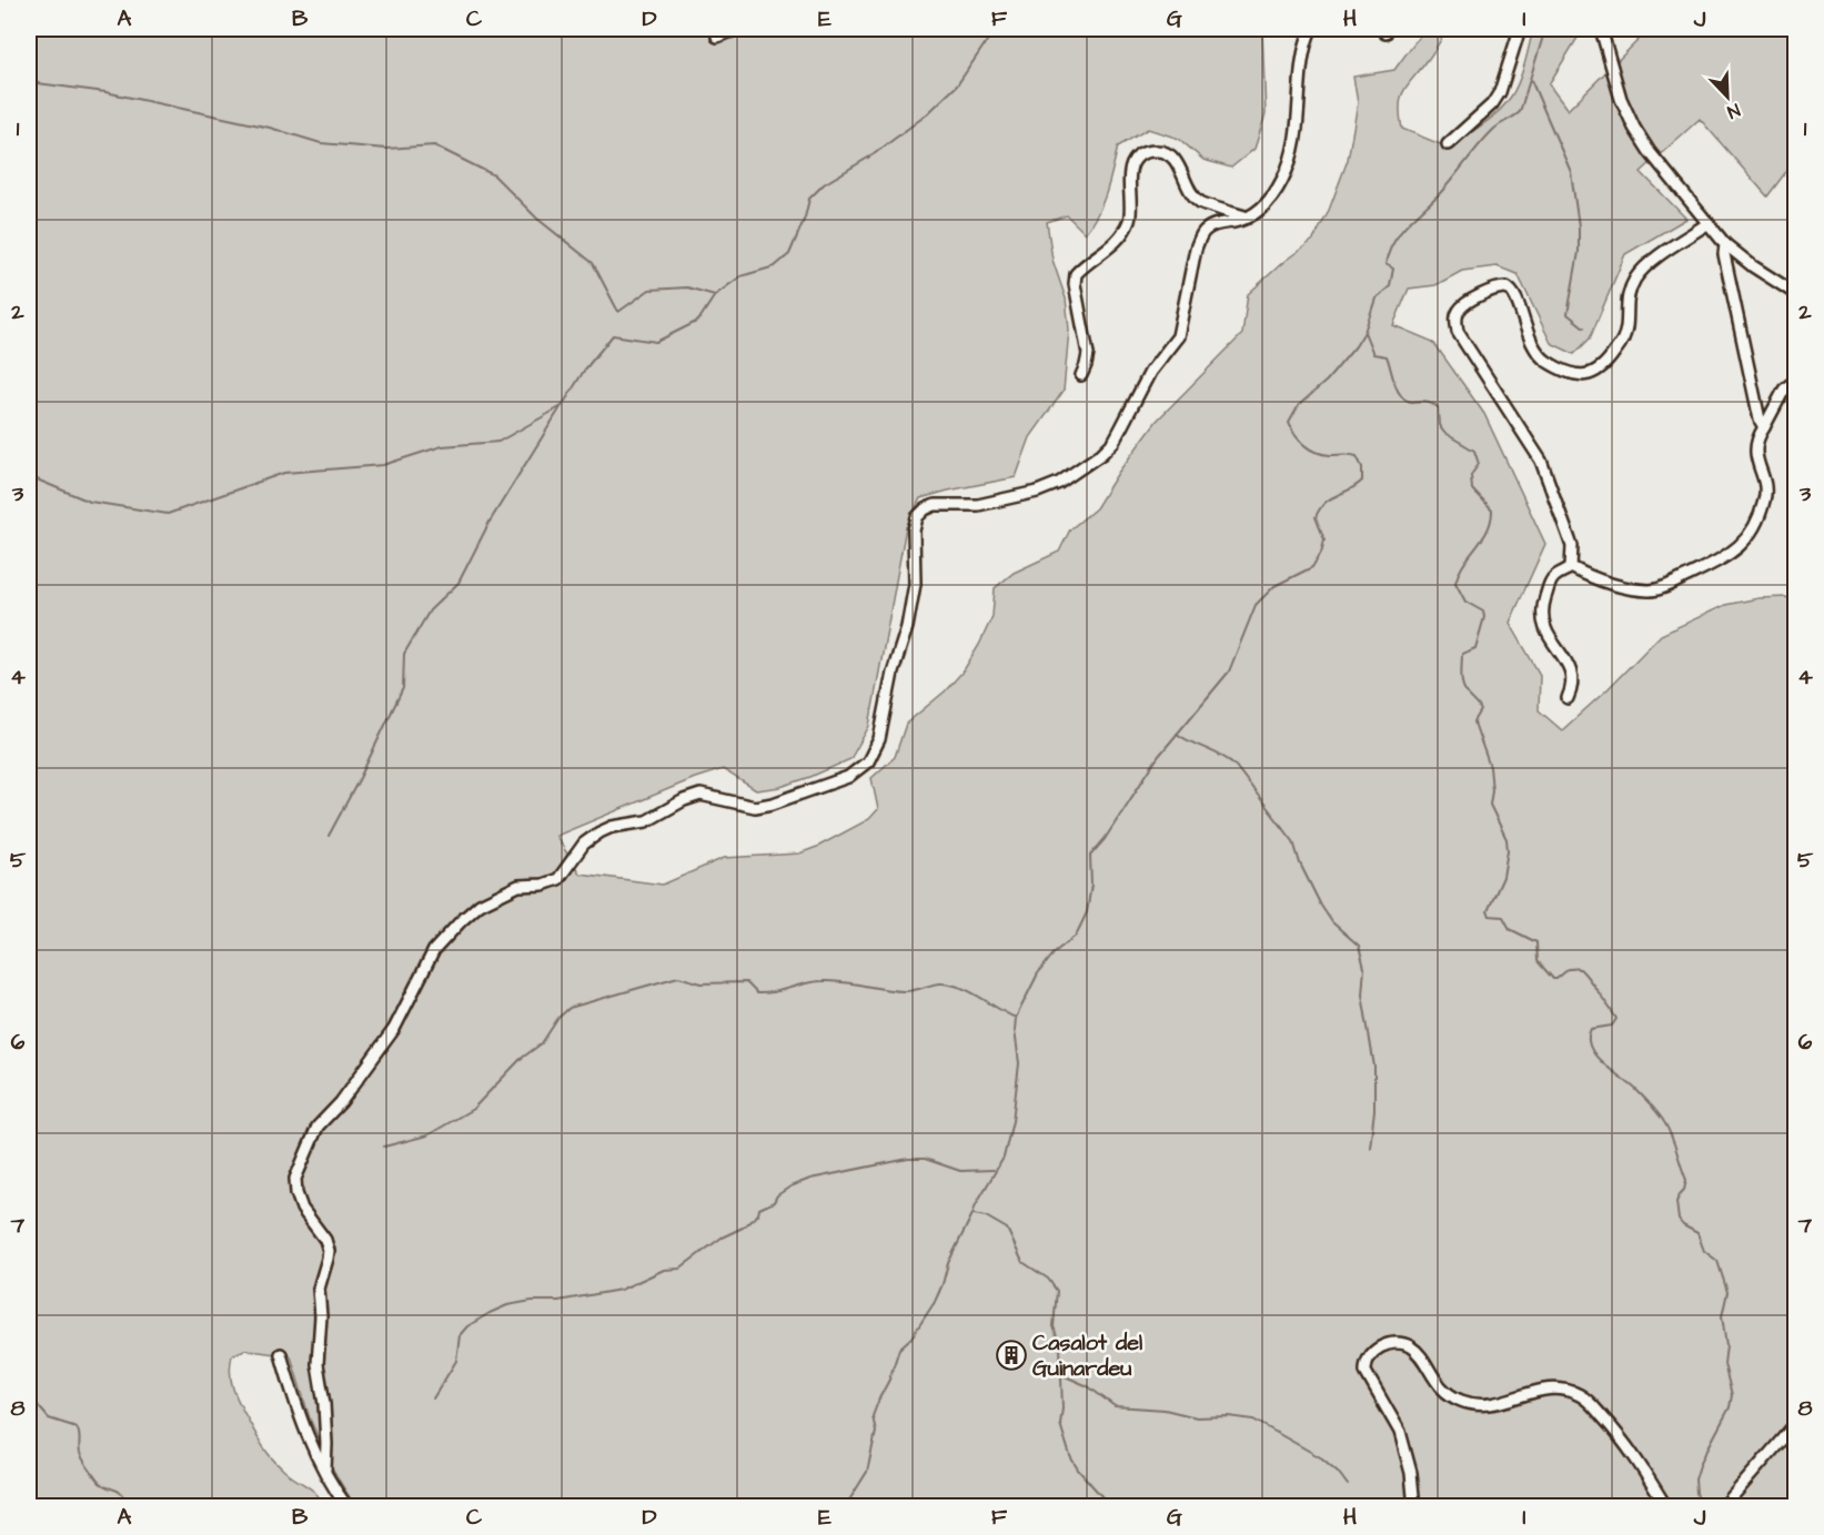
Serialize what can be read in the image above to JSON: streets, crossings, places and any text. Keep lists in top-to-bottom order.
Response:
{
  "places": {
    "building": ["Casalot del Guinardeu"]
  },
  "north": "bottom right",
  "grid": {
    "columns": [
      "A",
      "B",
      "C",
      "D",
      "E",
      "F",
      "G",
      "H",
      "I",
      "J"
    ],
    "rows": [
      "1",
      "2",
      "3",
      "4",
      "5",
      "6",
      "7",
      "8"
    ]
  }
}
